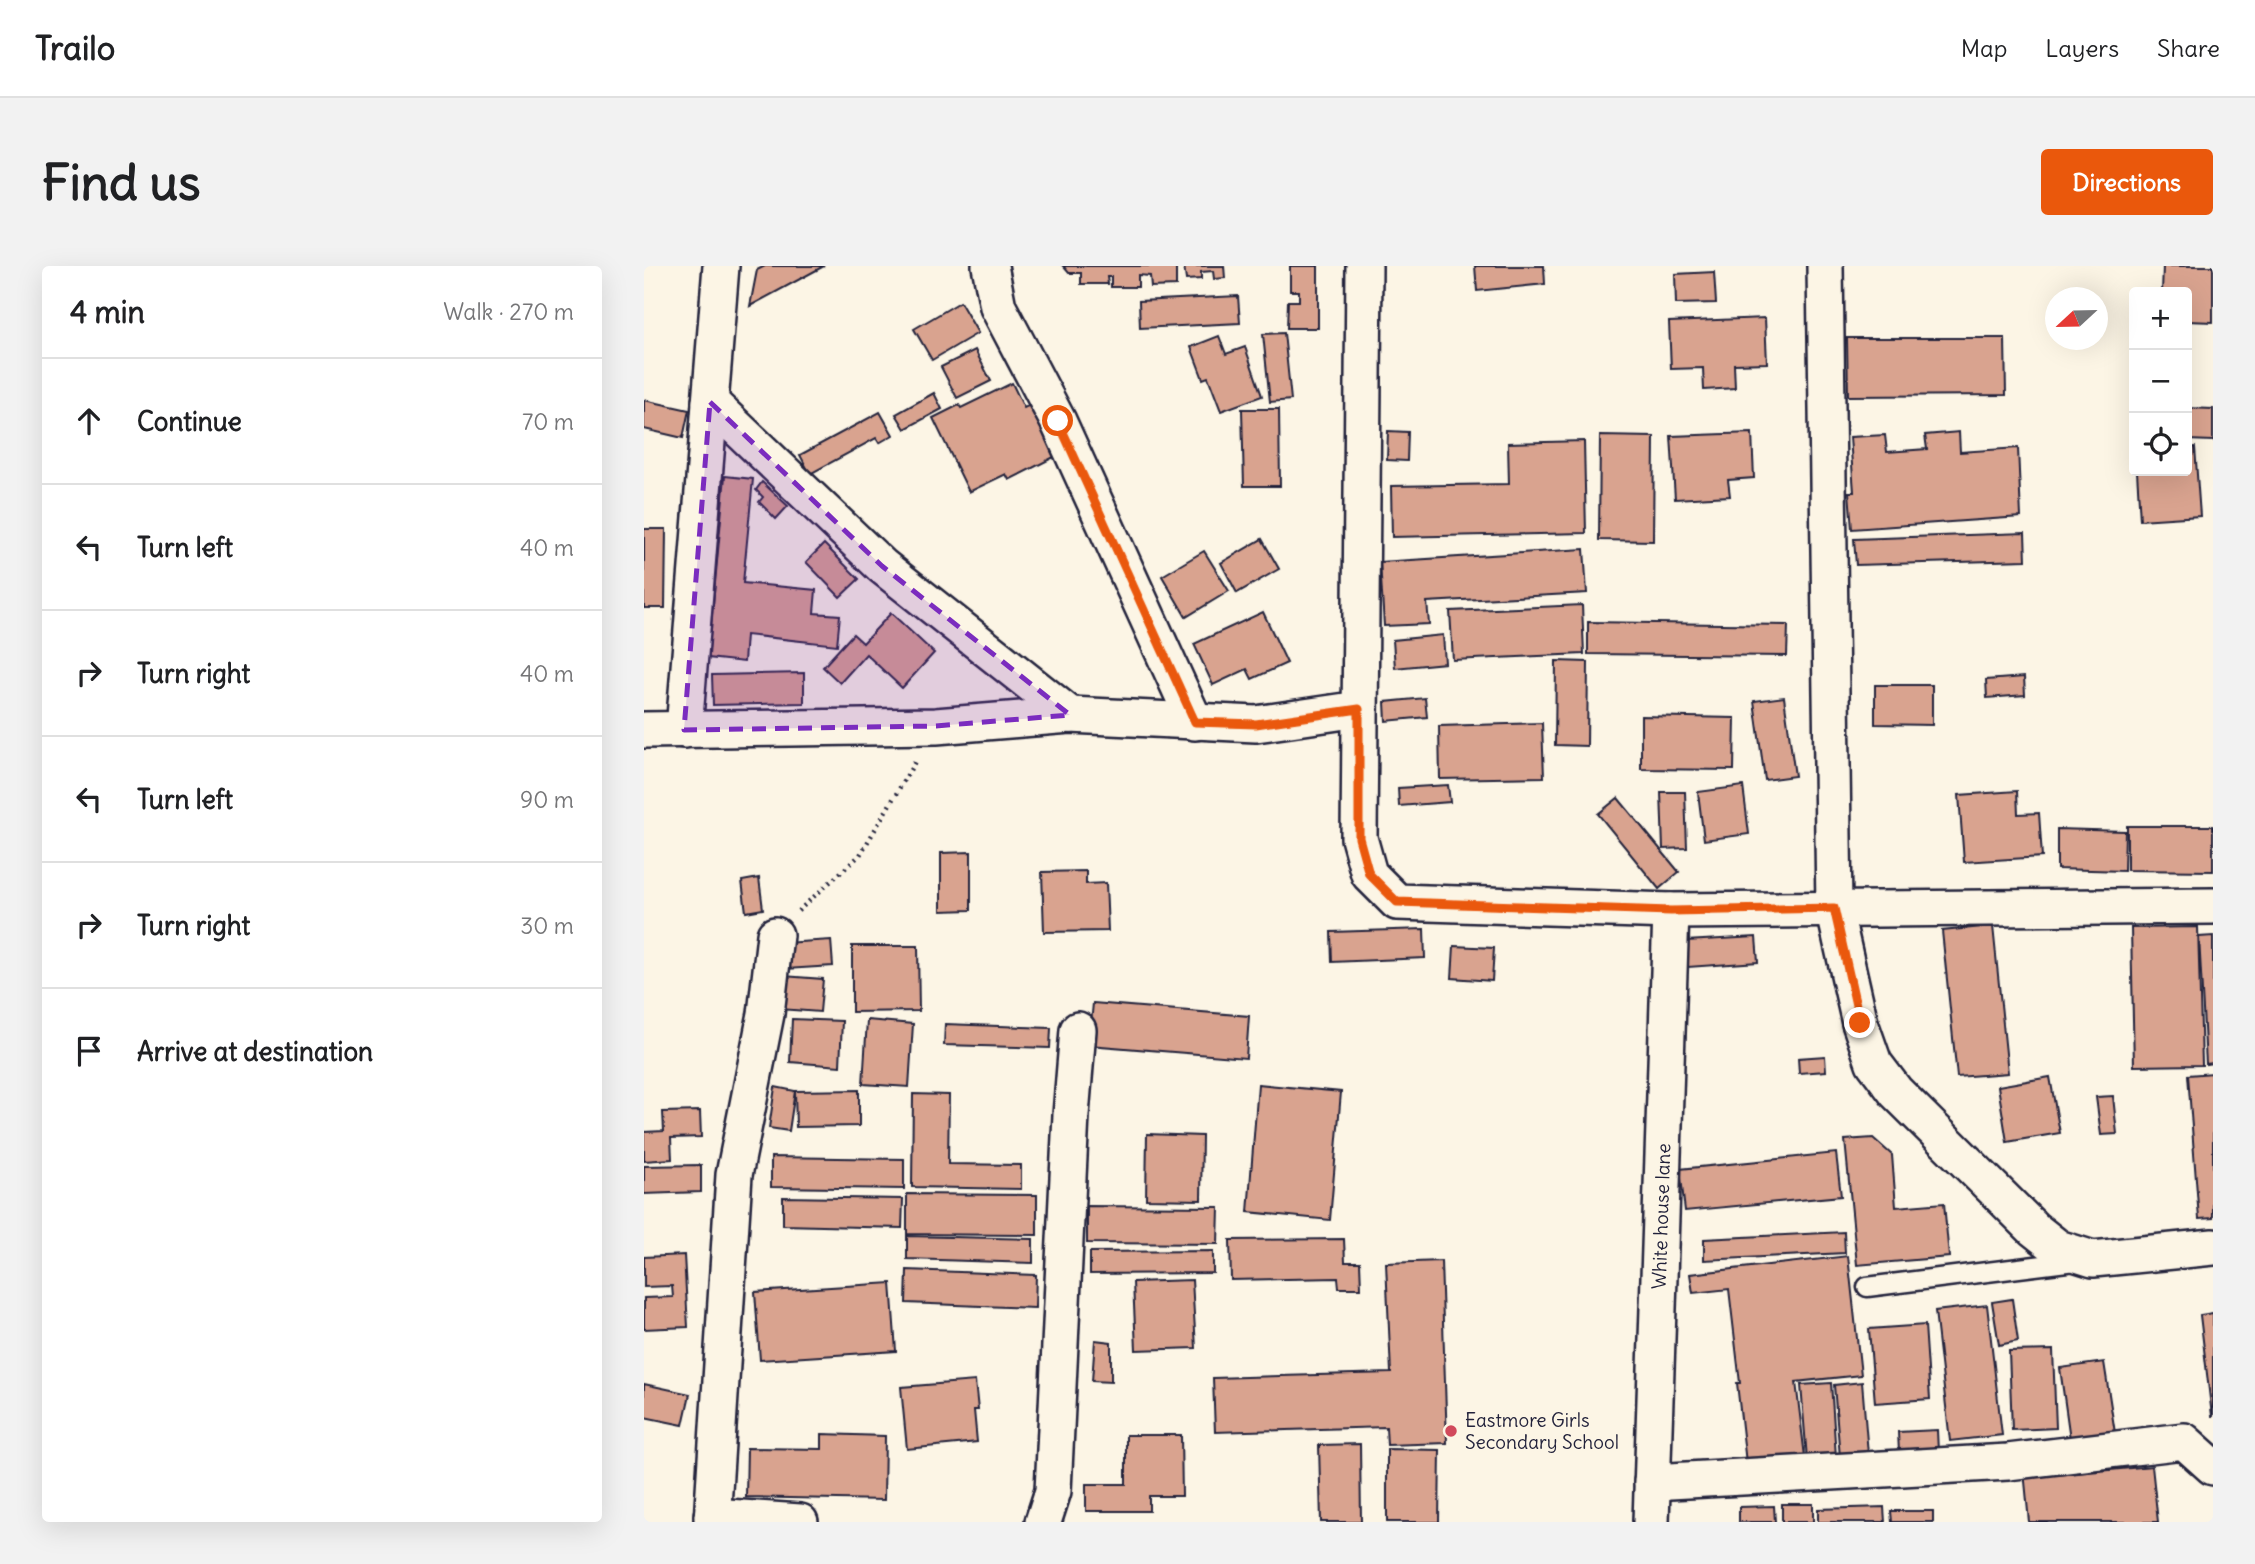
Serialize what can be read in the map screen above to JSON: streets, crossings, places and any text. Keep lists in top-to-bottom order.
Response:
{
  "streets": {
    "street": ["White house lane"]
  },
  "places": ["Eastmore Girls Secondary School"],
  "north": "left",
  "page": {
    "header": "Trailo",
    "nav": ["Map", "Layers", "Share"],
    "buttons": "Directions",
    "title": "Find us",
    "heading": ["4 min", "Walk · 270 m"],
    "map_buttons": ["+", "−"],
    "list": [
      ["Continue", "70 m"],
      ["Turn left", "40 m"],
      ["Turn right", "40 m"],
      ["Turn left", "90 m"],
      ["Turn right", "30 m"],
      "Arrive at destination"
    ]
  }
}
